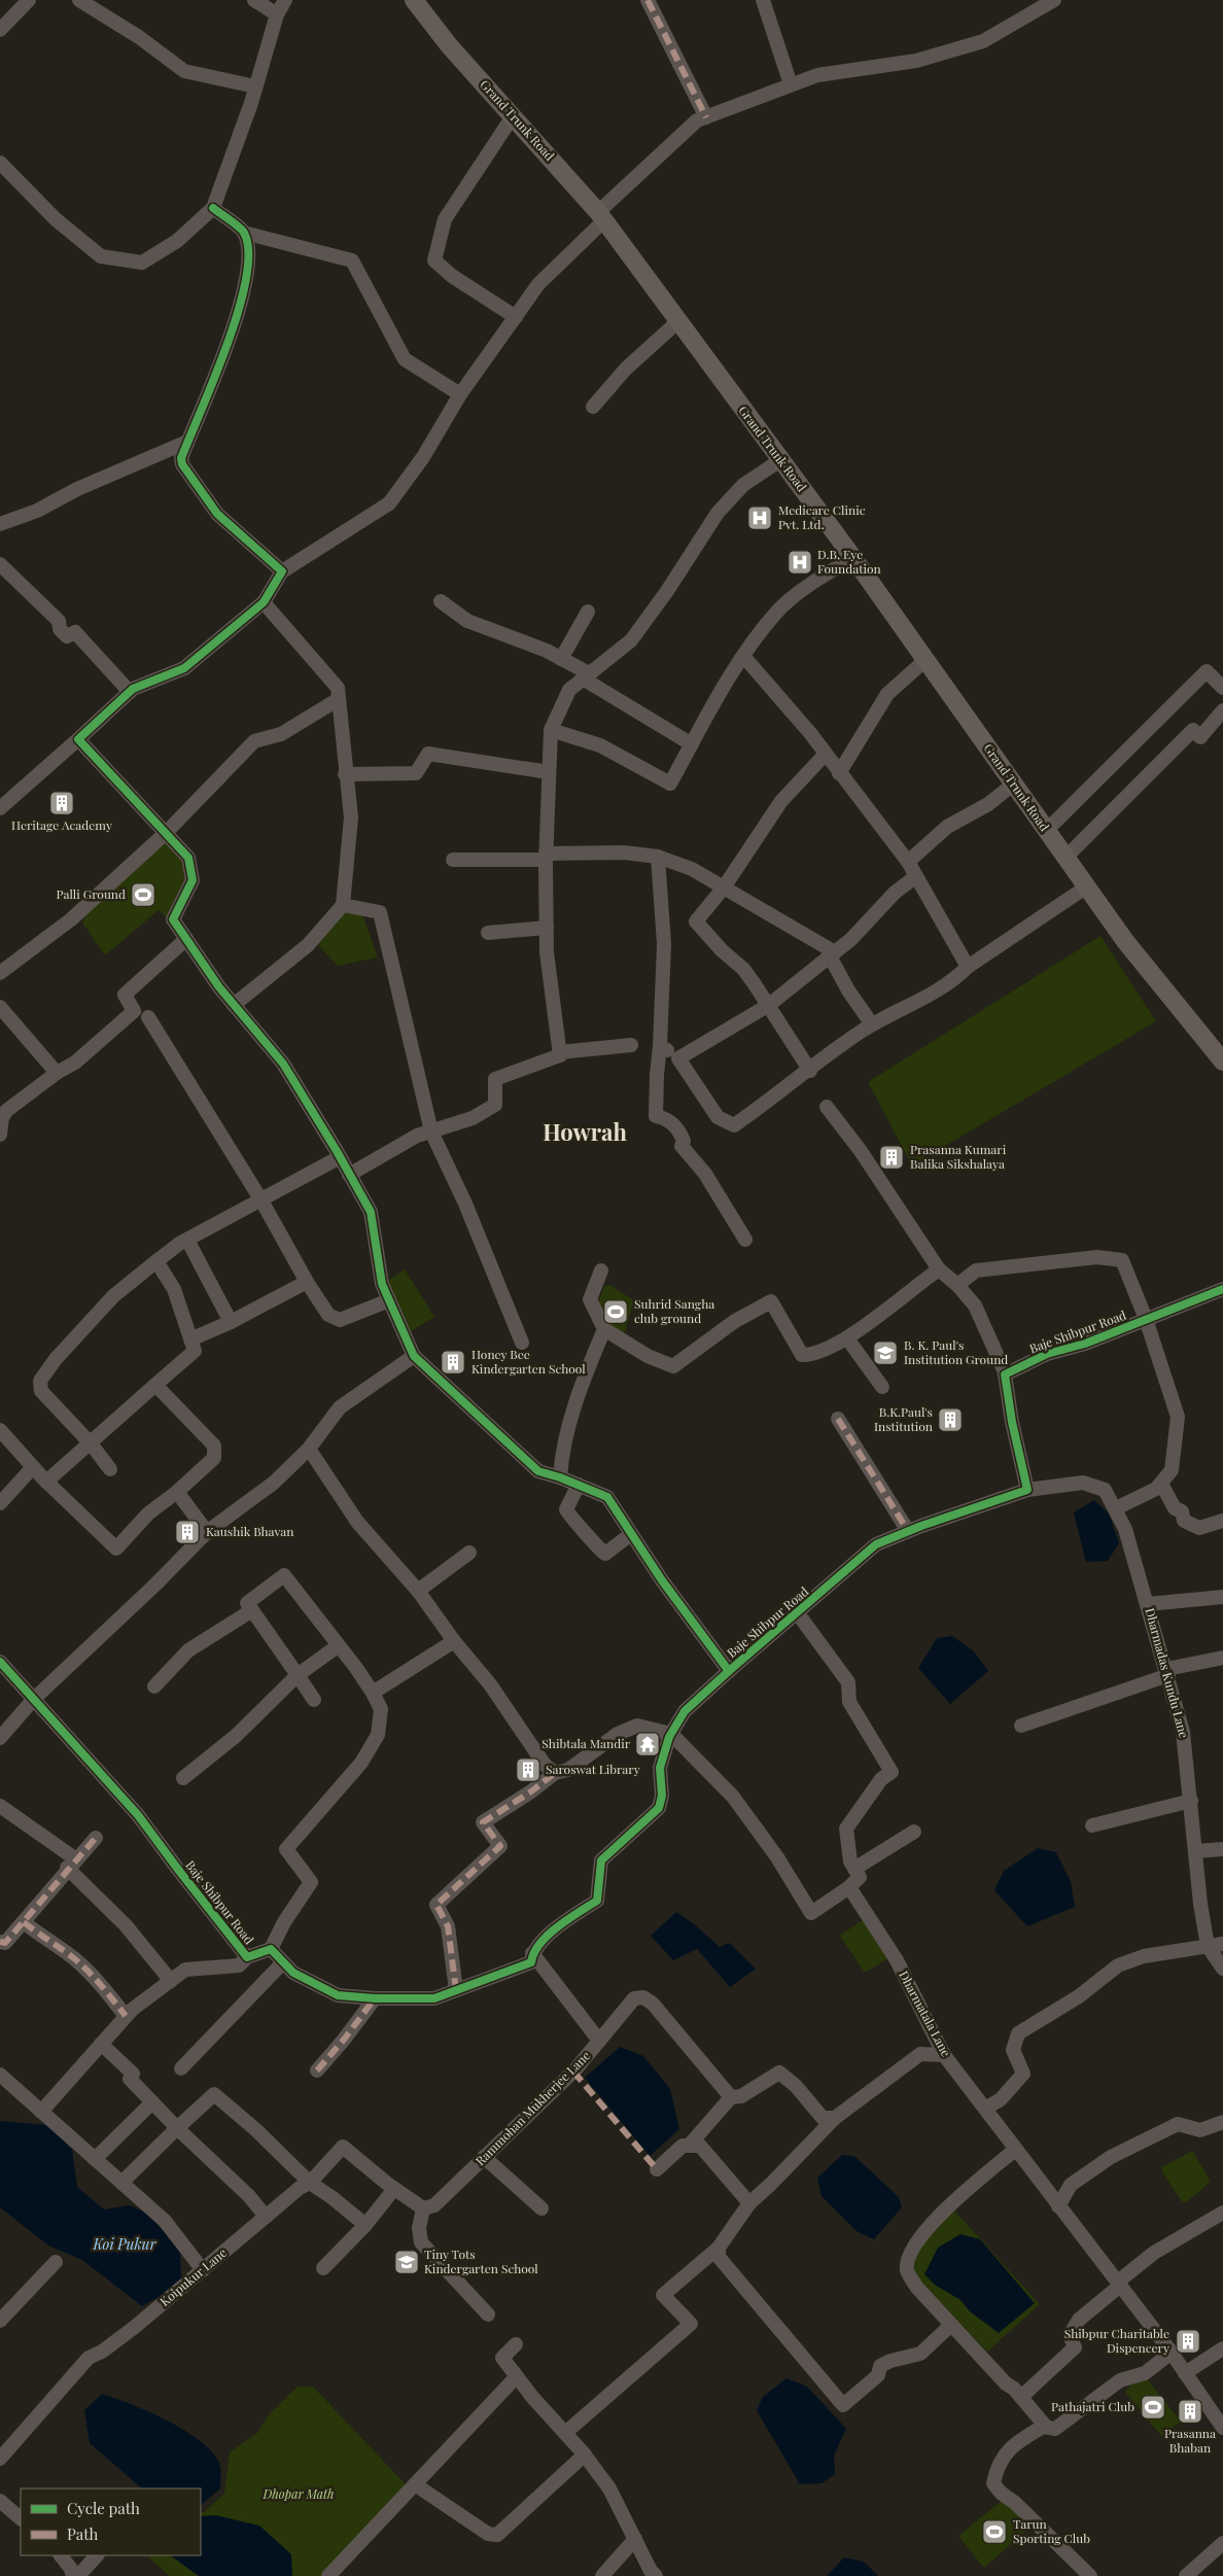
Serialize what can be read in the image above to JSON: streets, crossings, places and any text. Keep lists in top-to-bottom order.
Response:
{
  "streets": {
    "main road": ["Grand Trunk Road"],
    "street": [
      "Baje Shibpur Road",
      "Dharmadas Kundu Lane",
      "Dharmatala Lane",
      "Rammohan Mukherjee Lane",
      "Koipukur Lane"
    ]
  },
  "crossings": [
    ["Baje Shibpur Road", "Dharmadas Kundu Lane"]
  ],
  "districts": ["Howrah"],
  "water": ["Koi Pukur"],
  "parks": ["Dhopar Math"],
  "places": {
    "hospital": ["Medicare Clinic Pvt. Ltd.", "D.B. Eye Foundation"],
    "building": [
      "Heritage Academy",
      "Prasanna Kumari Balika Sikshalaya",
      "Honey Bee Kindergarten School",
      "B.K.Paul's Institution",
      "Kaushik Bhavan",
      "Saroswat Library",
      "Shibpur Charitable Dispencery",
      "Prasanna Bhaban"
    ],
    "sports": [
      "Palli Ground",
      "Suhrid Sangha club ground",
      "Pathajatri Club",
      "Tarun Sporting Club"
    ],
    "school or university": ["B. K. Paul's Institution Ground", "Tiny Tots Kindergarten School"],
    "temple": ["Shibtala Mandir"]
  },
  "legend": ["Cycle path", "Path"]
}
